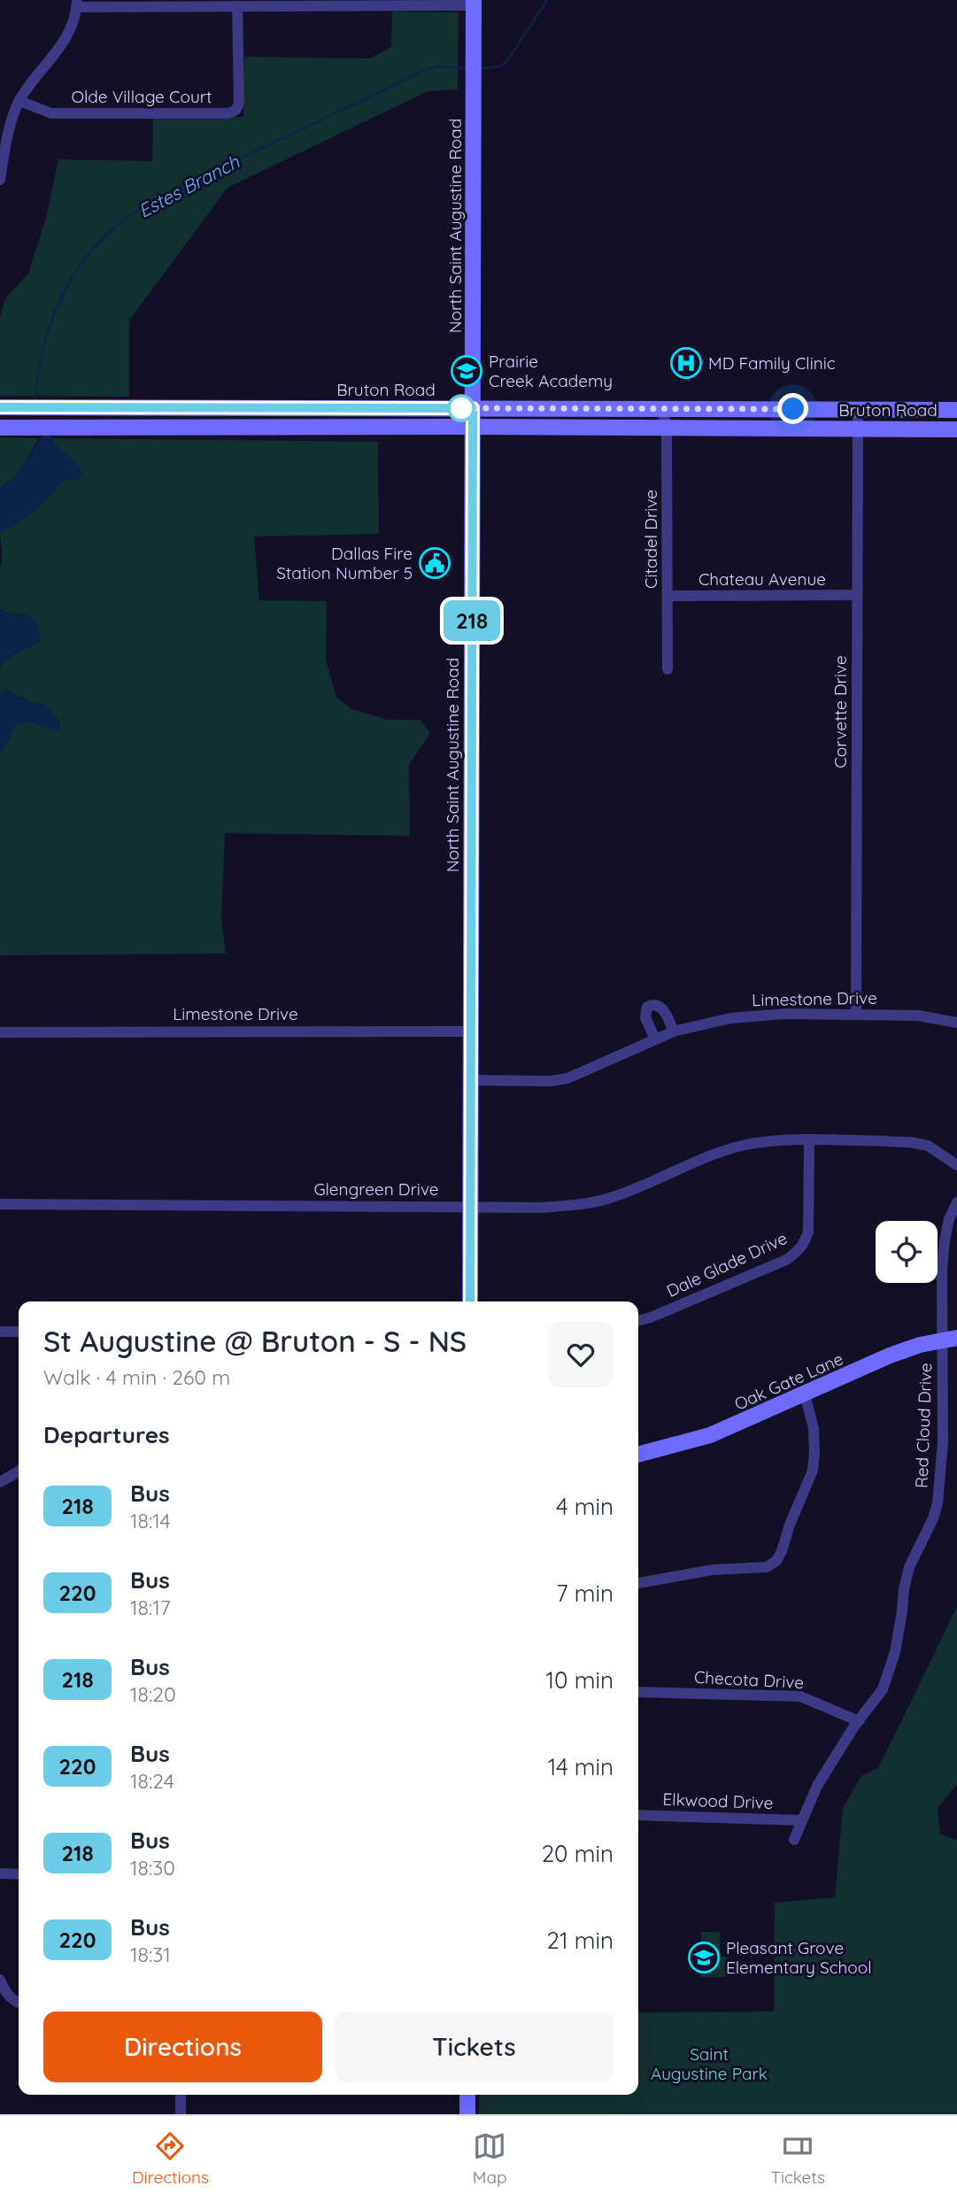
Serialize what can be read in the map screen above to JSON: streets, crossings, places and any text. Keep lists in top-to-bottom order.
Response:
{
  "streets": {
    "main road": ["North Saint Augustine Road", "Bruton Road", "Oak Gate Lane"],
    "street": [
      "Olde Village Court",
      "Citadel Drive",
      "Chateau Avenue",
      "Corvette Drive",
      "Limestone Drive",
      "Glengreen Drive",
      "Dale Glade Drive",
      "Red Cloud Drive",
      "Checota Drive",
      "Elkwood Drive"
    ]
  },
  "crossings": [
    ["North Saint Augustine Road", "Bruton Road"],
    ["North Saint Augustine Road", "Limestone Drive"],
    ["North Saint Augustine Road", "Glengreen Drive"],
    ["Bruton Road", "Citadel Drive"],
    ["Bruton Road", "Corvette Drive"],
    ["Citadel Drive", "Chateau Avenue"],
    ["Chateau Avenue", "Corvette Drive"],
    ["Corvette Drive", "Limestone Drive"],
    ["Glengreen Drive", "Dale Glade Drive"],
    ["Oak Gate Lane", "Red Cloud Drive"],
    ["Red Cloud Drive", "Checota Drive"],
    ["Red Cloud Drive", "Elkwood Drive"]
  ],
  "water": ["Estes Branch"],
  "parks": ["Saint Augustine Park"],
  "places": {
    "hospital": ["MD Family Clinic"],
    "school or university": ["Prairie Creek Academy", "Pleasant Grove Elementary School"],
    "public building": ["Dallas Fire Station Number 5"]
  },
  "lines": ["bus line 218"],
  "page": {
    "on_map": "218",
    "heading": [
      ["St Augustine @ Bruton - S - NS", "Walk · 4 min · 260 m"],
      "Departures"
    ],
    "list": [
      {
        "mark": "218",
        "name": "Bus",
        "note": "18:14",
        "value": "4 min"
      },
      {
        "mark": "220",
        "name": "Bus",
        "note": "18:17",
        "value": "7 min"
      },
      {
        "mark": "218",
        "name": "Bus",
        "note": "18:20",
        "value": "10 min"
      },
      {
        "mark": "220",
        "name": "Bus",
        "note": "18:24",
        "value": "14 min"
      },
      {
        "mark": "218",
        "name": "Bus",
        "note": "18:30",
        "value": "20 min"
      },
      {
        "mark": "220",
        "name": "Bus",
        "note": "18:31",
        "value": "21 min"
      }
    ],
    "buttons": ["Directions", "Tickets"],
    "tabs": ["Directions", "Map", "Tickets"]
  }
}
